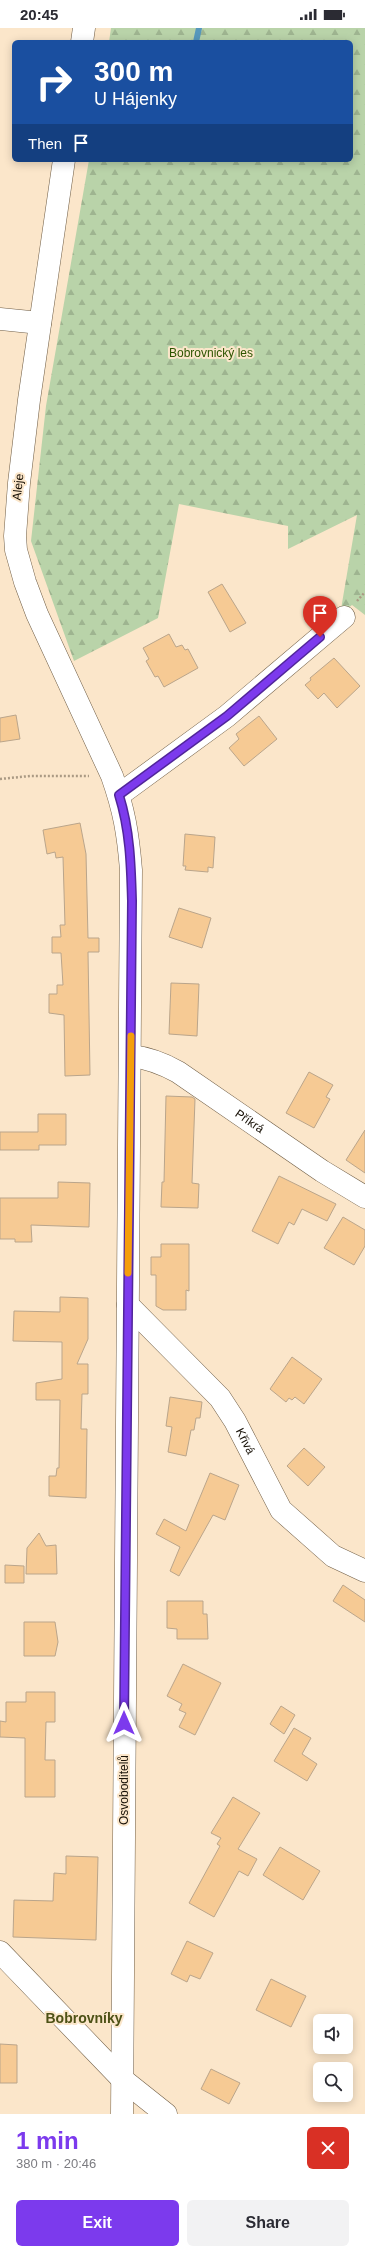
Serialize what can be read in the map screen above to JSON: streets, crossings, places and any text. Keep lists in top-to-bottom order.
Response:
{
  "streets": {
    "street": [
      "Aleje",
      "Příkrá",
      "Křivá",
      "Osvoboditelů"
    ]
  },
  "crossings": [
    ["Aleje", "Osvoboditelů"],
    ["Příkrá", "Osvoboditelů"],
    ["Křivá", "Osvoboditelů"]
  ],
  "districts": ["Bobrovníky"],
  "parks": ["Bobrovnický les"],
  "page": {
    "status": "20:45",
    "turn": ["300 m", "U Hájenky"],
    "then": "Then",
    "heading": ["1 min", "380 m · 20:46"],
    "buttons": ["Exit", "Share"]
  }
}
